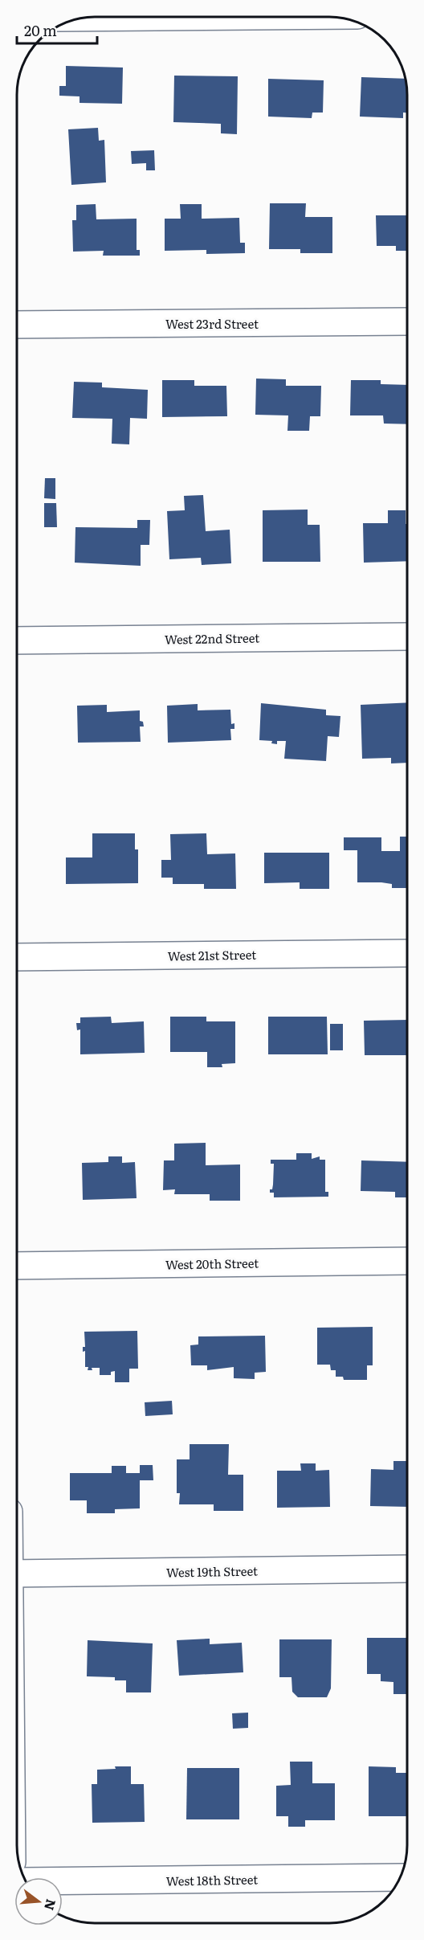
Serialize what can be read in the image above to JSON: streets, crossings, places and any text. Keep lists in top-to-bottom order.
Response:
{
  "streets": {
    "street": [
      "West 23rd Street",
      "West 22nd Street",
      "West 21st Street",
      "West 20th Street",
      "West 19th Street",
      "West 18th Street"
    ]
  },
  "scale_bar": "20 m",
  "north": "right"
}
